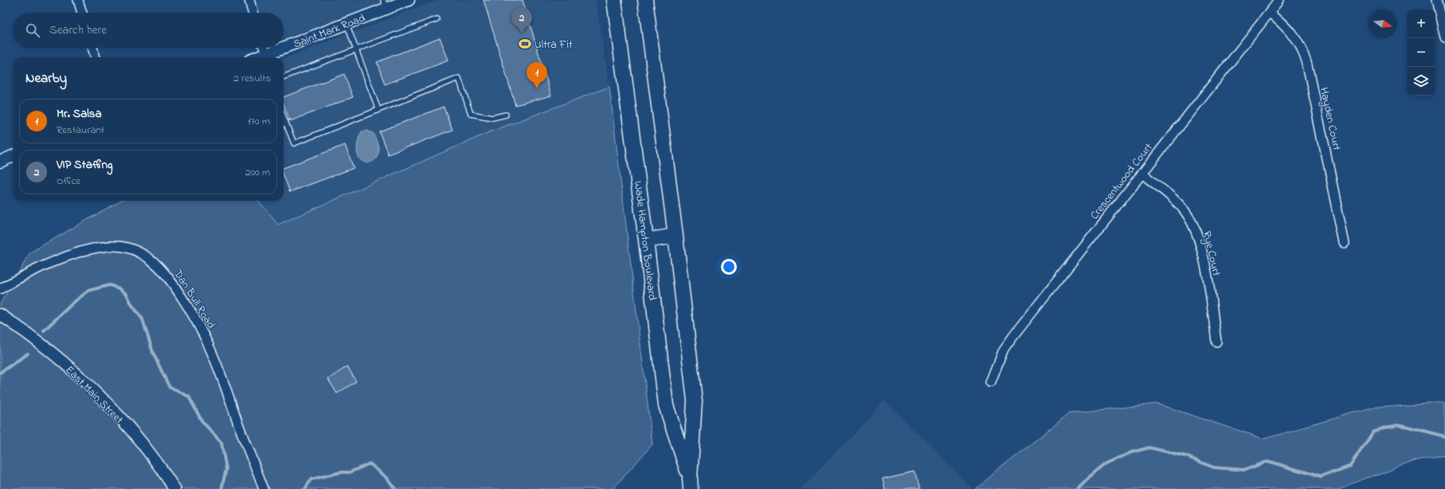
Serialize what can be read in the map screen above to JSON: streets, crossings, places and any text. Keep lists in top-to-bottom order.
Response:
{
  "streets": {
    "main road": ["Wade Hampton Boulevard"],
    "street": [
      "Saint Mark Road",
      "Hayden Court",
      "Crescentwood Court",
      "Rye Court",
      "Dan Bull Road",
      "East Main Street"
    ]
  },
  "crossings": [
    ["Hayden Court", "Crescentwood Court"],
    ["Crescentwood Court", "Rye Court"]
  ],
  "places": {
    "sports": ["Ultra Fit"]
  },
  "north": "right",
  "page": {
    "pins": ["2", "1"],
    "map_buttons": ["+", "−"],
    "search": "Search here",
    "heading": ["Nearby", "2 results"],
    "list": [
      {
        "mark": "1",
        "name": "Mr. Salsa",
        "note": "Restaurant",
        "value": "170 m"
      },
      {
        "mark": "2",
        "name": "VIP Staffing",
        "note": "Office",
        "value": "200 m"
      }
    ]
  }
}
